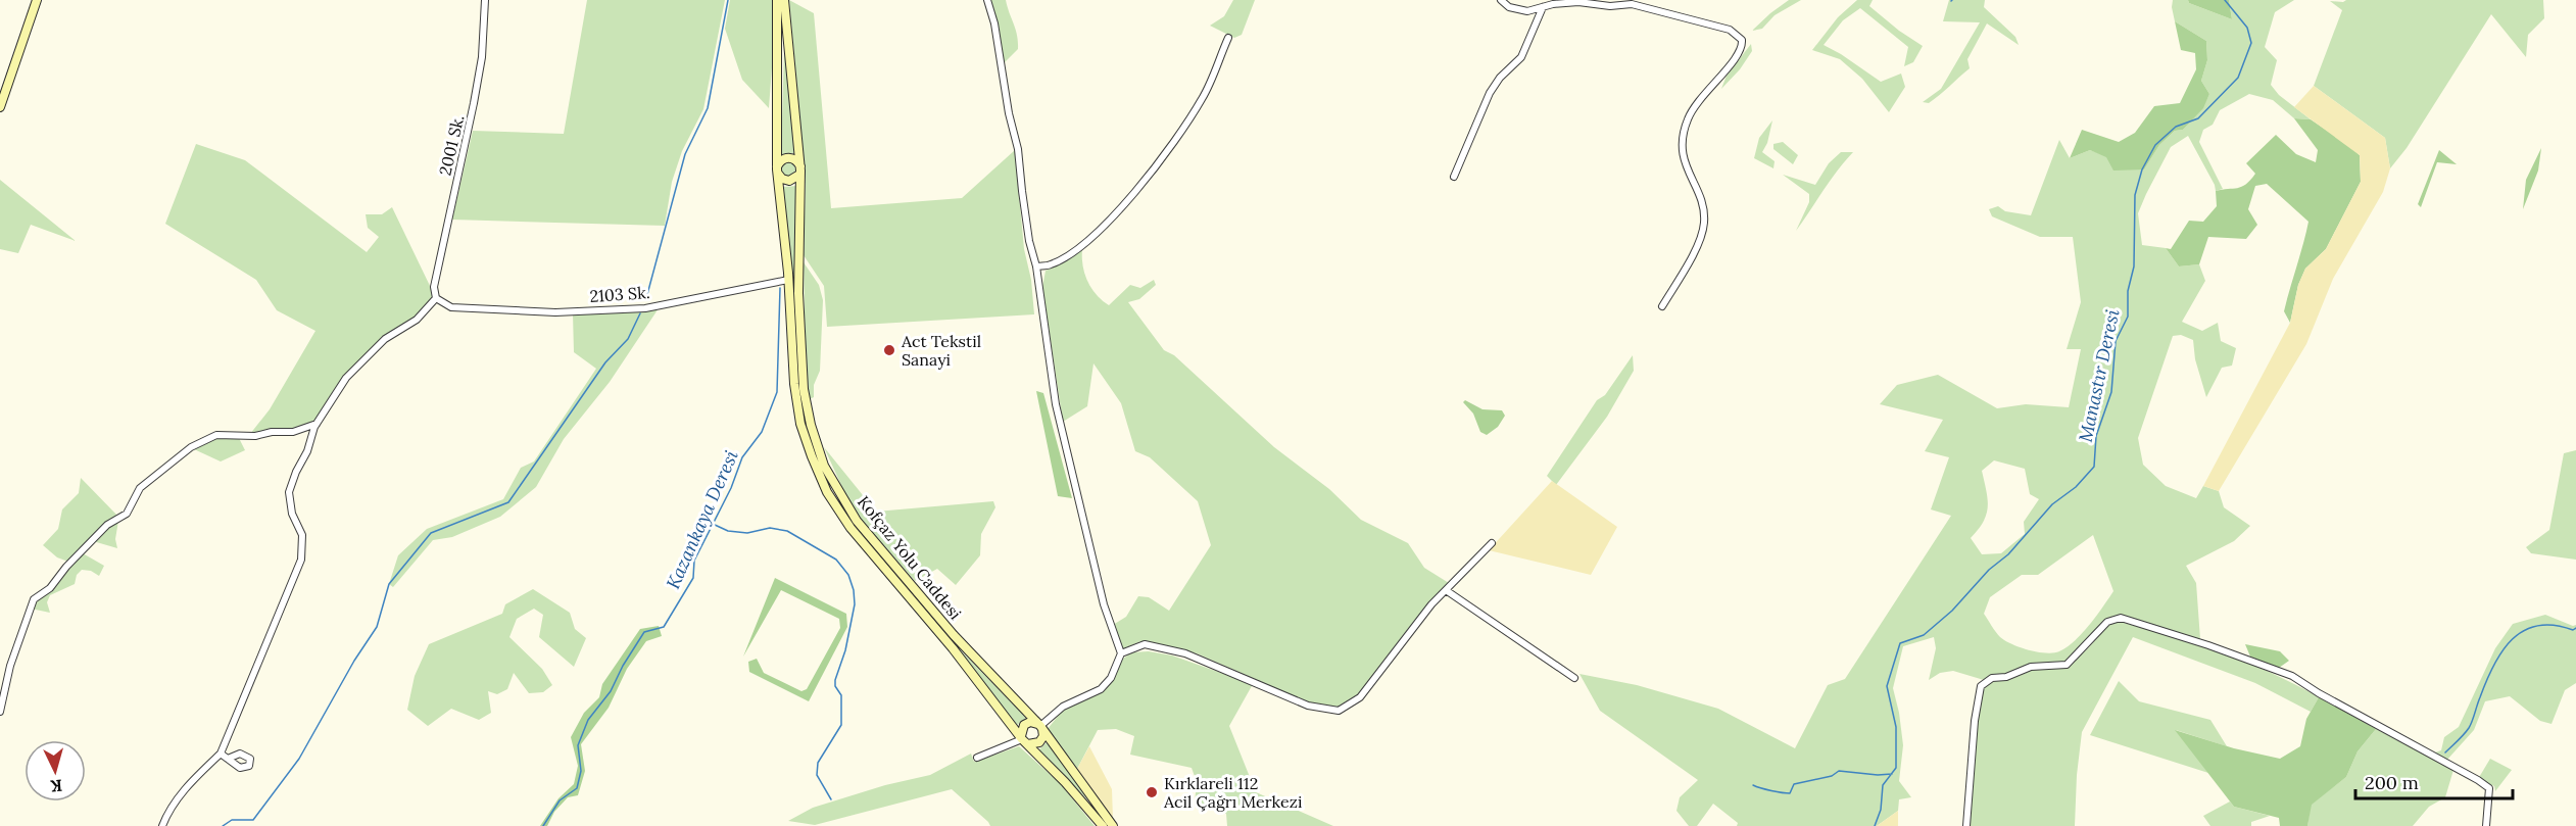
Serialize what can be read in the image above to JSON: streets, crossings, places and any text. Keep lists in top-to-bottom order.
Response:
{
  "streets": {
    "main road": ["Kofçaz Yolu Caddesi"],
    "street": ["2001 Sk.", "2103 Sk."]
  },
  "crossings": [
    ["2001 Sk.", "2103 Sk."],
    ["2103 Sk.", "Kofçaz Yolu Caddesi"]
  ],
  "water": ["Manastır Deresi", "Kazankaya Deresi"],
  "places": ["Act Tekstil Sanayi", "Kırklareli 112 Acil Çağrı Merkezi"],
  "scale_bar": "200 m",
  "north": "bottom"
}
